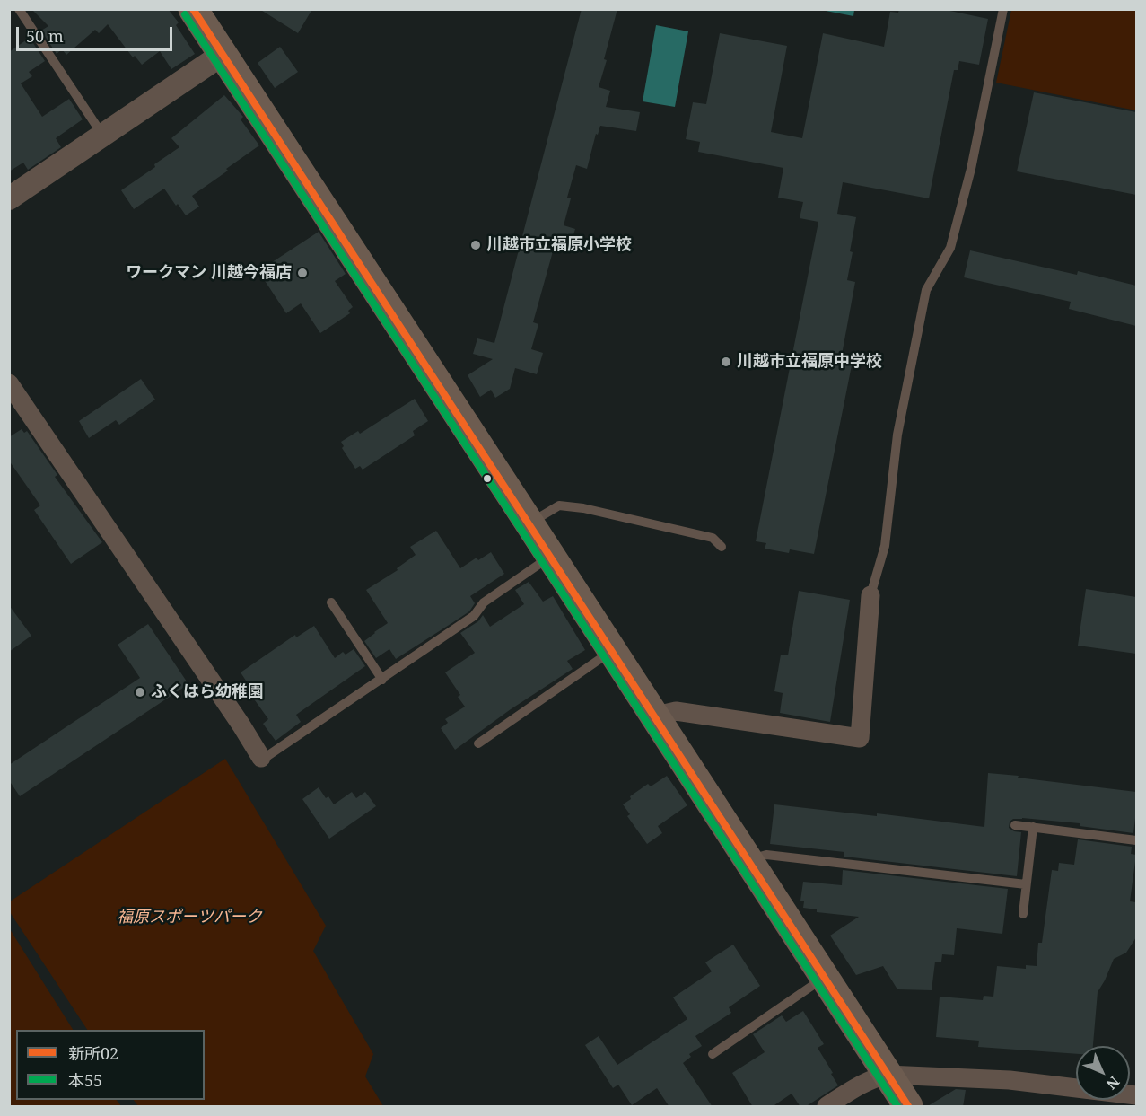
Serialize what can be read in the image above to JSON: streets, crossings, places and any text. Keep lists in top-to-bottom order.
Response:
{
  "parks": ["福原スポーツパーク"],
  "places": [
    "川越市立福原小学校",
    "ワークマン 川越今福店",
    "川越市立福原中学校",
    "ふくはら幼稚園"
  ],
  "lines": ["transit line 新所02", "transit line 本55"],
  "legend": ["新所02", "本55"],
  "scale_bar": "50 m",
  "north": "bottom right"
}
